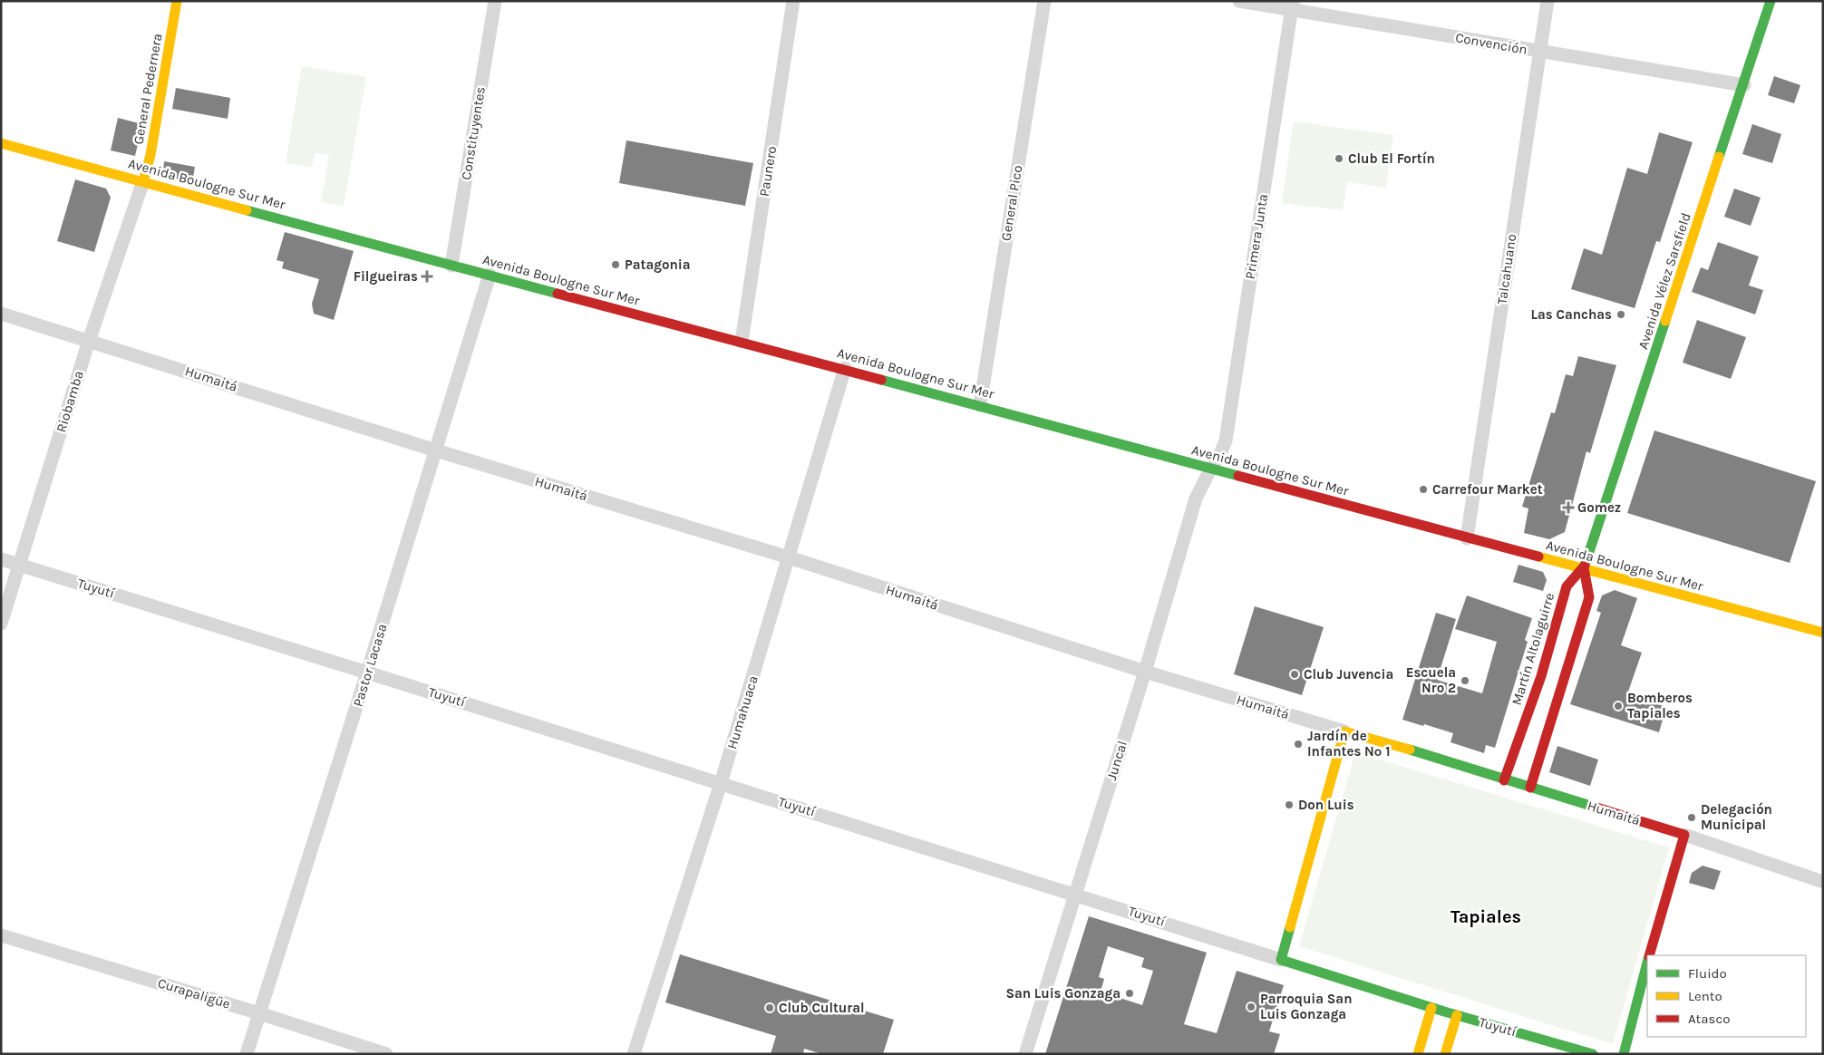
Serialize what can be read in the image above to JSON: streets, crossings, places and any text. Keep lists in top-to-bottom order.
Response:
{
  "streets": {
    "main road": [
      "General Pedernera",
      "Avenida Boulogne Sur Mer",
      "Avenida Vélez Sarsfield",
      "Humaitá",
      "Tuyutí",
      "Martín Altolaguirre"
    ],
    "street": [
      "Convención",
      "Constituyentes",
      "Paunero",
      "General Pico",
      "Primera Junta",
      "Talcahuano",
      "Riobamba",
      "Pastor Lacasa",
      "Humahuaca",
      "Juncal",
      "Curapaligüe"
    ]
  },
  "crossings": [
    ["Convención", "Primera Junta"],
    ["Convención", "Talcahuano"],
    ["Convención", "Avenida Vélez Sarsfield"],
    ["General Pedernera", "Avenida Boulogne Sur Mer"],
    ["General Pedernera", "Riobamba"],
    ["Constituyentes", "Avenida Boulogne Sur Mer"],
    ["Paunero", "Avenida Boulogne Sur Mer"],
    ["Avenida Boulogne Sur Mer", "General Pico"],
    ["Avenida Boulogne Sur Mer", "Primera Junta"],
    ["Avenida Boulogne Sur Mer", "Talcahuano"],
    ["Avenida Boulogne Sur Mer", "Avenida Vélez Sarsfield"],
    ["Avenida Boulogne Sur Mer", "Riobamba"],
    ["Avenida Boulogne Sur Mer", "Martín Altolaguirre"],
    ["Avenida Boulogne Sur Mer", "Pastor Lacasa"],
    ["Avenida Boulogne Sur Mer", "Humahuaca"],
    ["Avenida Boulogne Sur Mer", "Juncal"],
    ["Primera Junta", "Juncal"],
    ["Avenida Vélez Sarsfield", "Martín Altolaguirre"],
    ["Humaitá", "Riobamba"],
    ["Humaitá", "Martín Altolaguirre"],
    ["Humaitá", "Pastor Lacasa"],
    ["Humaitá", "Humahuaca"],
    ["Humaitá", "Juncal"],
    ["Riobamba", "Tuyutí"],
    ["Tuyutí", "Pastor Lacasa"],
    ["Tuyutí", "Humahuaca"],
    ["Tuyutí", "Juncal"],
    ["Pastor Lacasa", "Curapaligüe"]
  ],
  "districts": ["Tapiales"],
  "places": {
    "other": [
      "Club El Fortín",
      "Patagonia",
      "Las Canchas",
      "Carrefour Market",
      "Club Juvencia",
      "Escuela Nro 2",
      "Bomberos Tapiales",
      "Jardín de Infantes Nº 1",
      "Don Luis",
      "Delegación Municipal",
      "San Luis Gonzaga",
      "Parroquia San Luis Gonzaga",
      "Club Cultural"
    ],
    "health": ["Filgueiras", "Gomez"]
  },
  "legend": ["Fluido", "Lento", "Atasco"]
}
